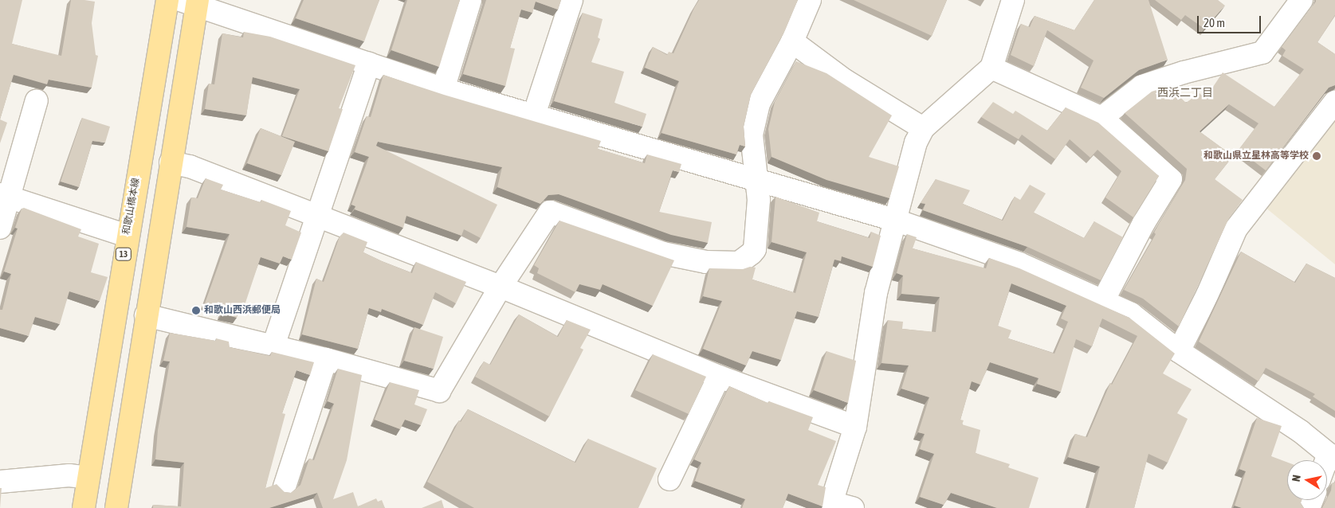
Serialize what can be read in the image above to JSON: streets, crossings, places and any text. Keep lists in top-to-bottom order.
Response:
{
  "streets": {
    "main road": ["和歌山橋本線", "13"]
  },
  "districts": ["西浜二丁目"],
  "places": ["和歌山県立星林高等学校", "和歌山西浜郵便局"],
  "scale_bar": "20 m",
  "north": "left"
}
